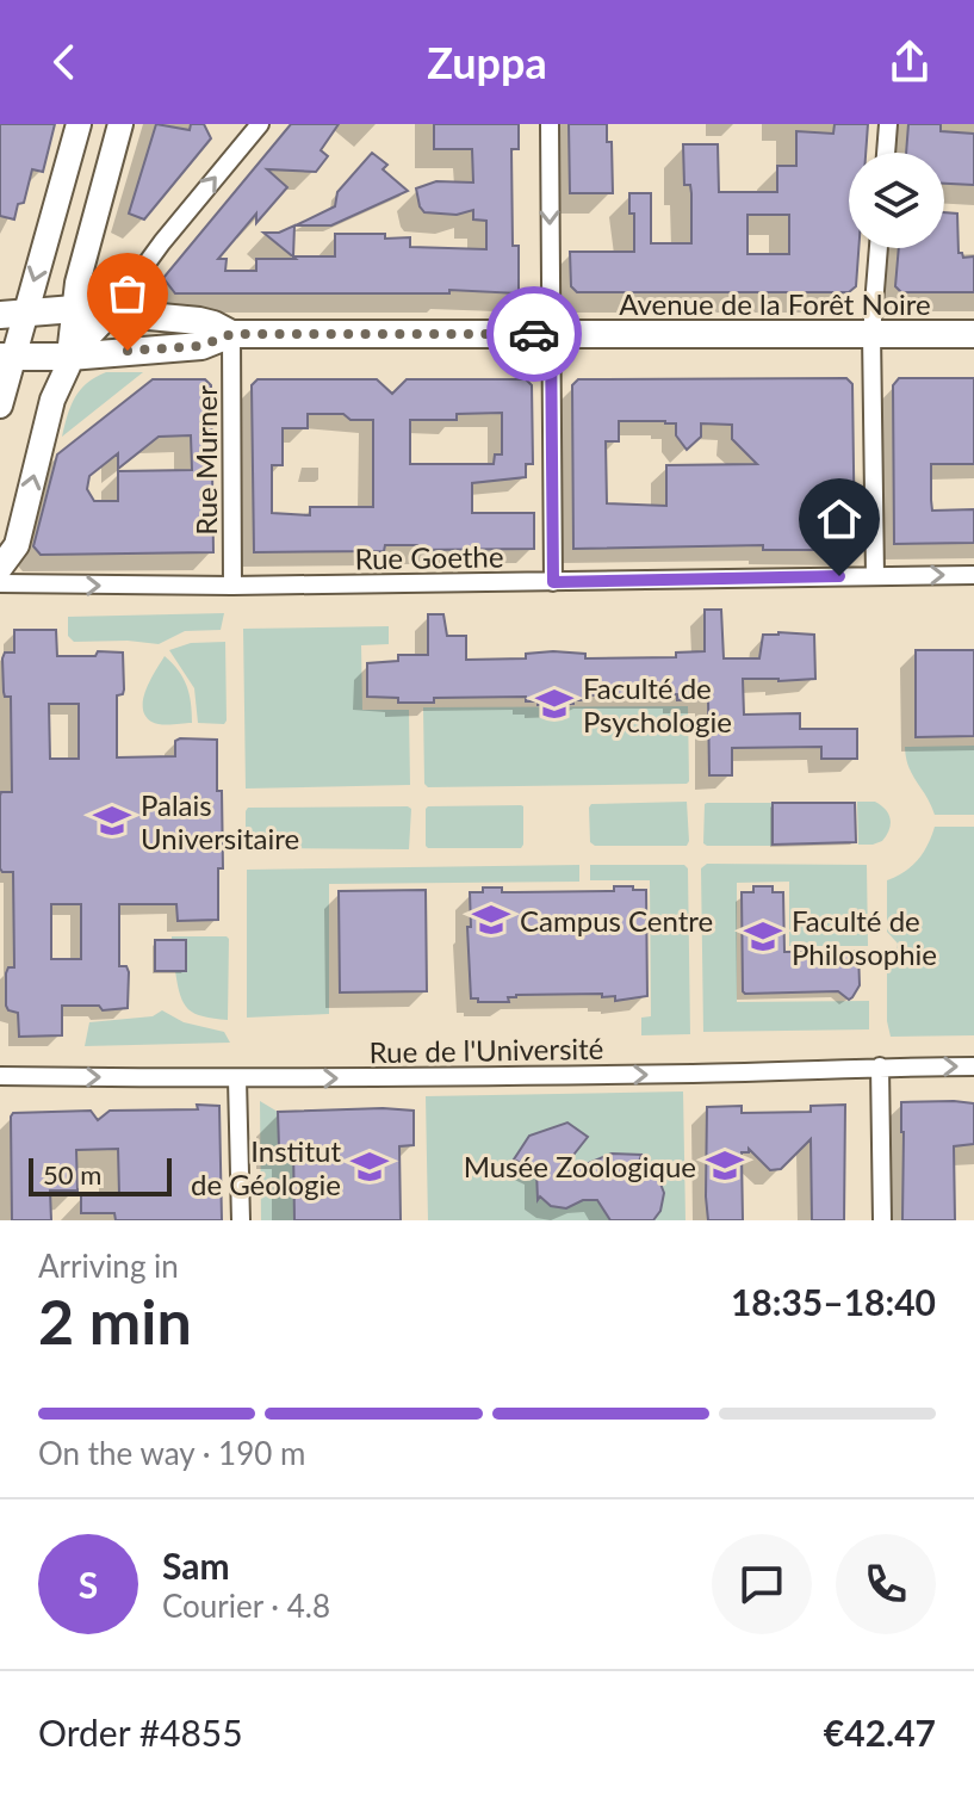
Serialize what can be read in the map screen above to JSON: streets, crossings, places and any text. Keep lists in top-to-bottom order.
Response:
{
  "streets": {
    "main road": ["Avenue de la Forêt Noire"],
    "street": ["Rue Murner", "Rue Goethe", "Rue de l'Université"]
  },
  "crossings": [
    ["Avenue de la Forêt Noire", "Rue Murner"],
    ["Rue Murner", "Rue Goethe"]
  ],
  "one_way": ["Rue de l'Université"],
  "places": {
    "school or university": [
      "Faculté de Psychologie",
      "Palais Universitaire",
      "Campus Centre",
      "Faculté de Philosophie",
      "Musée Zoologique",
      "Institut de Géologie"
    ]
  },
  "scale_bar": "50 m",
  "page": {
    "header": "Zuppa",
    "scale": "50 m",
    "heading": ["2 min", "Arriving in", "18:35–18:40"],
    "panel": [
      "Sam",
      "Courier · 4.8",
      "Order #4855",
      "€42.47"
    ],
    "bar": "On the way · 190 m",
    "round": "S"
  }
}
